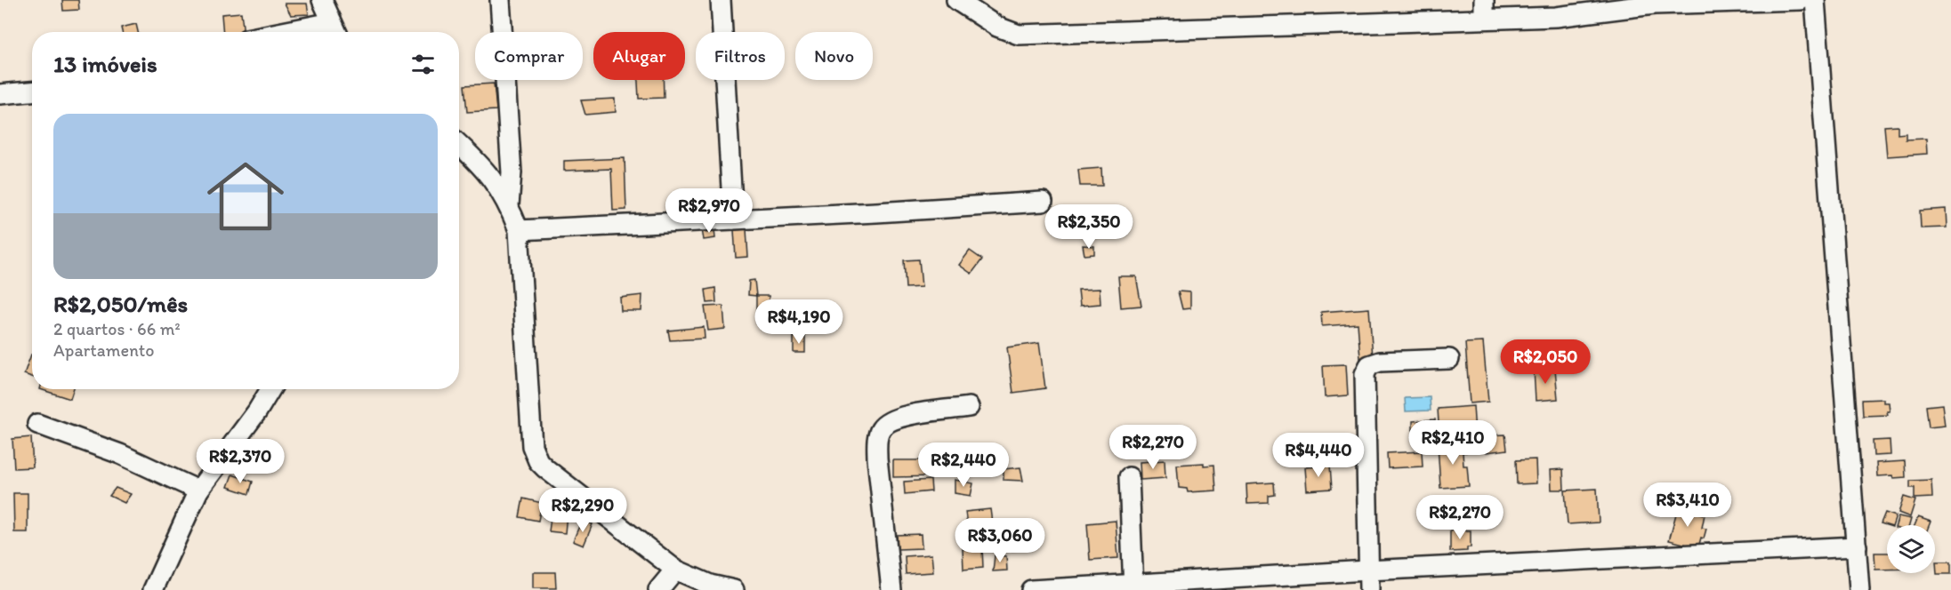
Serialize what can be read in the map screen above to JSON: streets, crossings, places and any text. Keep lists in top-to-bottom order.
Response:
{
  "page": {
    "chip": [
      "Comprar",
      "Alugar",
      "Filtros",
      "Novo"
    ],
    "heading": "13 imóveis",
    "list": [
      {
        "name": "R$2,050/mês",
        "note": "2 quartos · 66 m² · Apartamento"
      }
    ],
    "price": [
      "R$2,970",
      "R$2,350",
      "R$4,190",
      "R$2,050",
      "R$2,410",
      "R$2,270",
      "R$4,440",
      "R$2,370",
      "R$2,440",
      "R$3,410",
      "R$2,290",
      "R$2,270",
      "R$3,060"
    ]
  }
}
